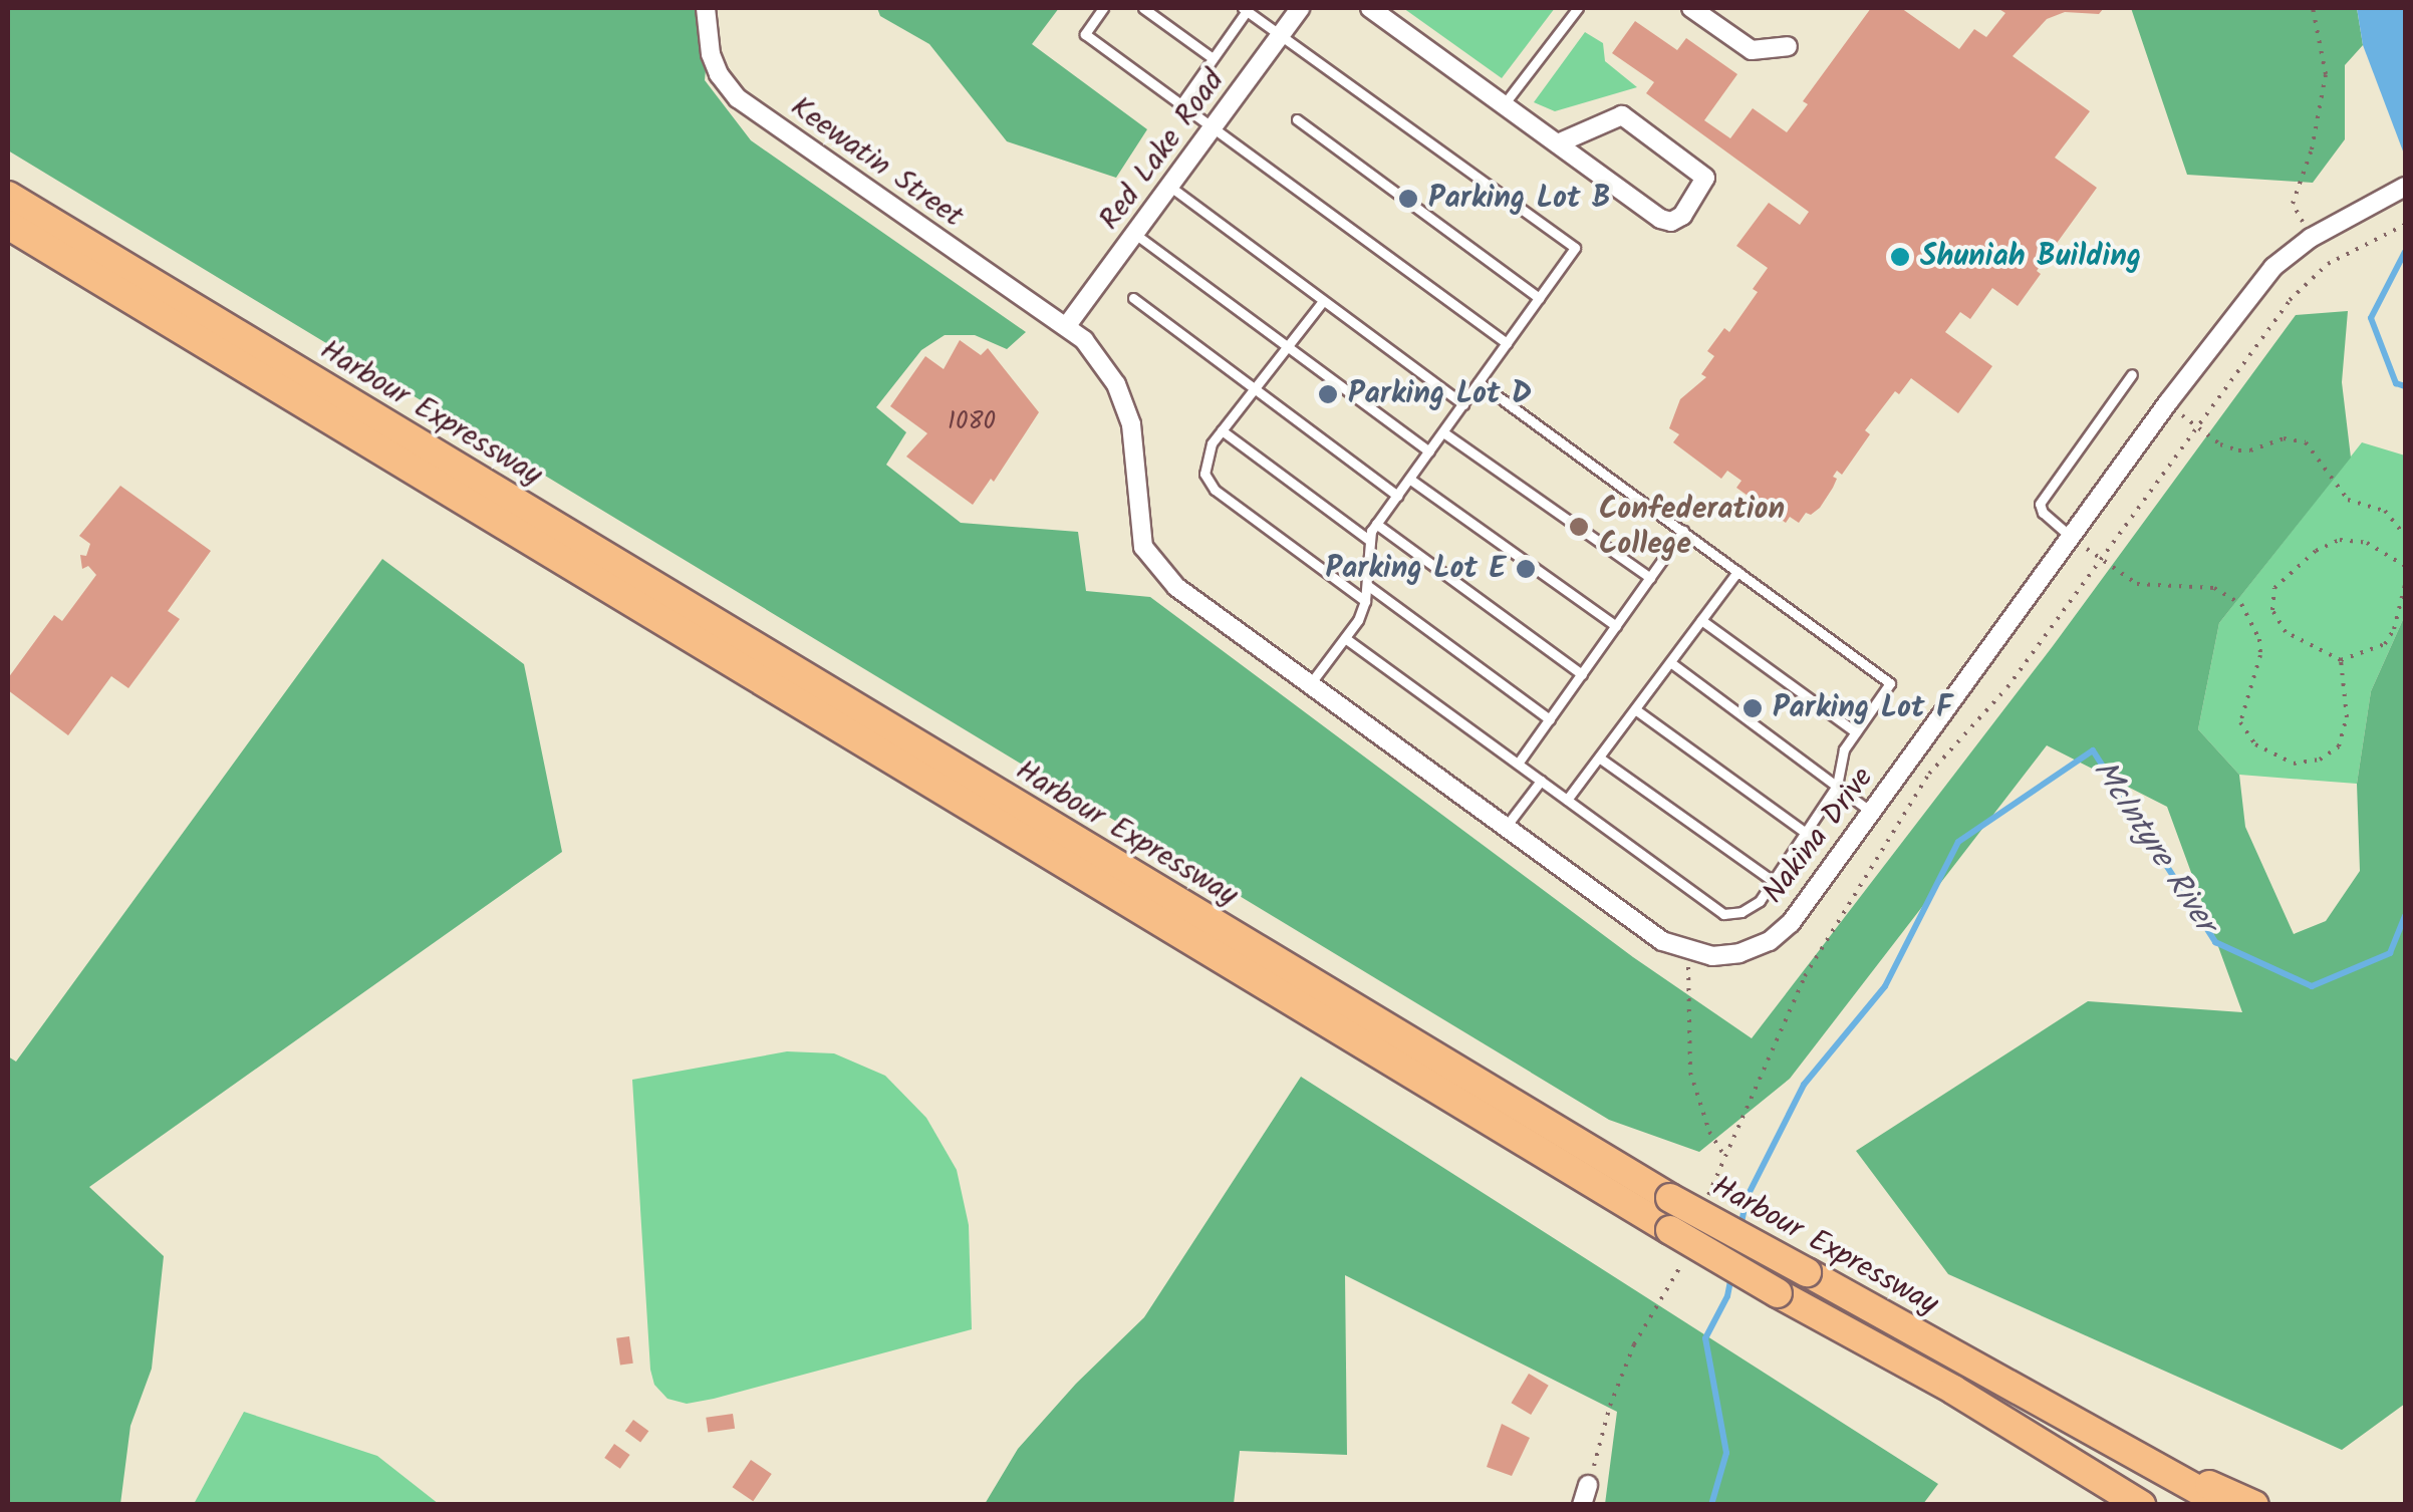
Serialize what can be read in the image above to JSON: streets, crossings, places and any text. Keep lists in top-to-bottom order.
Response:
{
  "streets": {
    "main road": ["Harbour Expressway"],
    "street": ["Red Lake Road", "Keewatin Street", "Nakina Drive"]
  },
  "crossings": [
    ["Red Lake Road", "Keewatin Street"],
    ["Red Lake Road", "Nakina Drive"],
    ["Keewatin Street", "Nakina Drive"]
  ],
  "water": ["McIntyre River"],
  "places": [
    "Parking Lot B",
    "Shuniah Building",
    "Parking Lot D",
    "Confederation College",
    "Parking Lot E",
    "Parking Lot F"
  ],
  "house_numbers": ["1080"]
}
